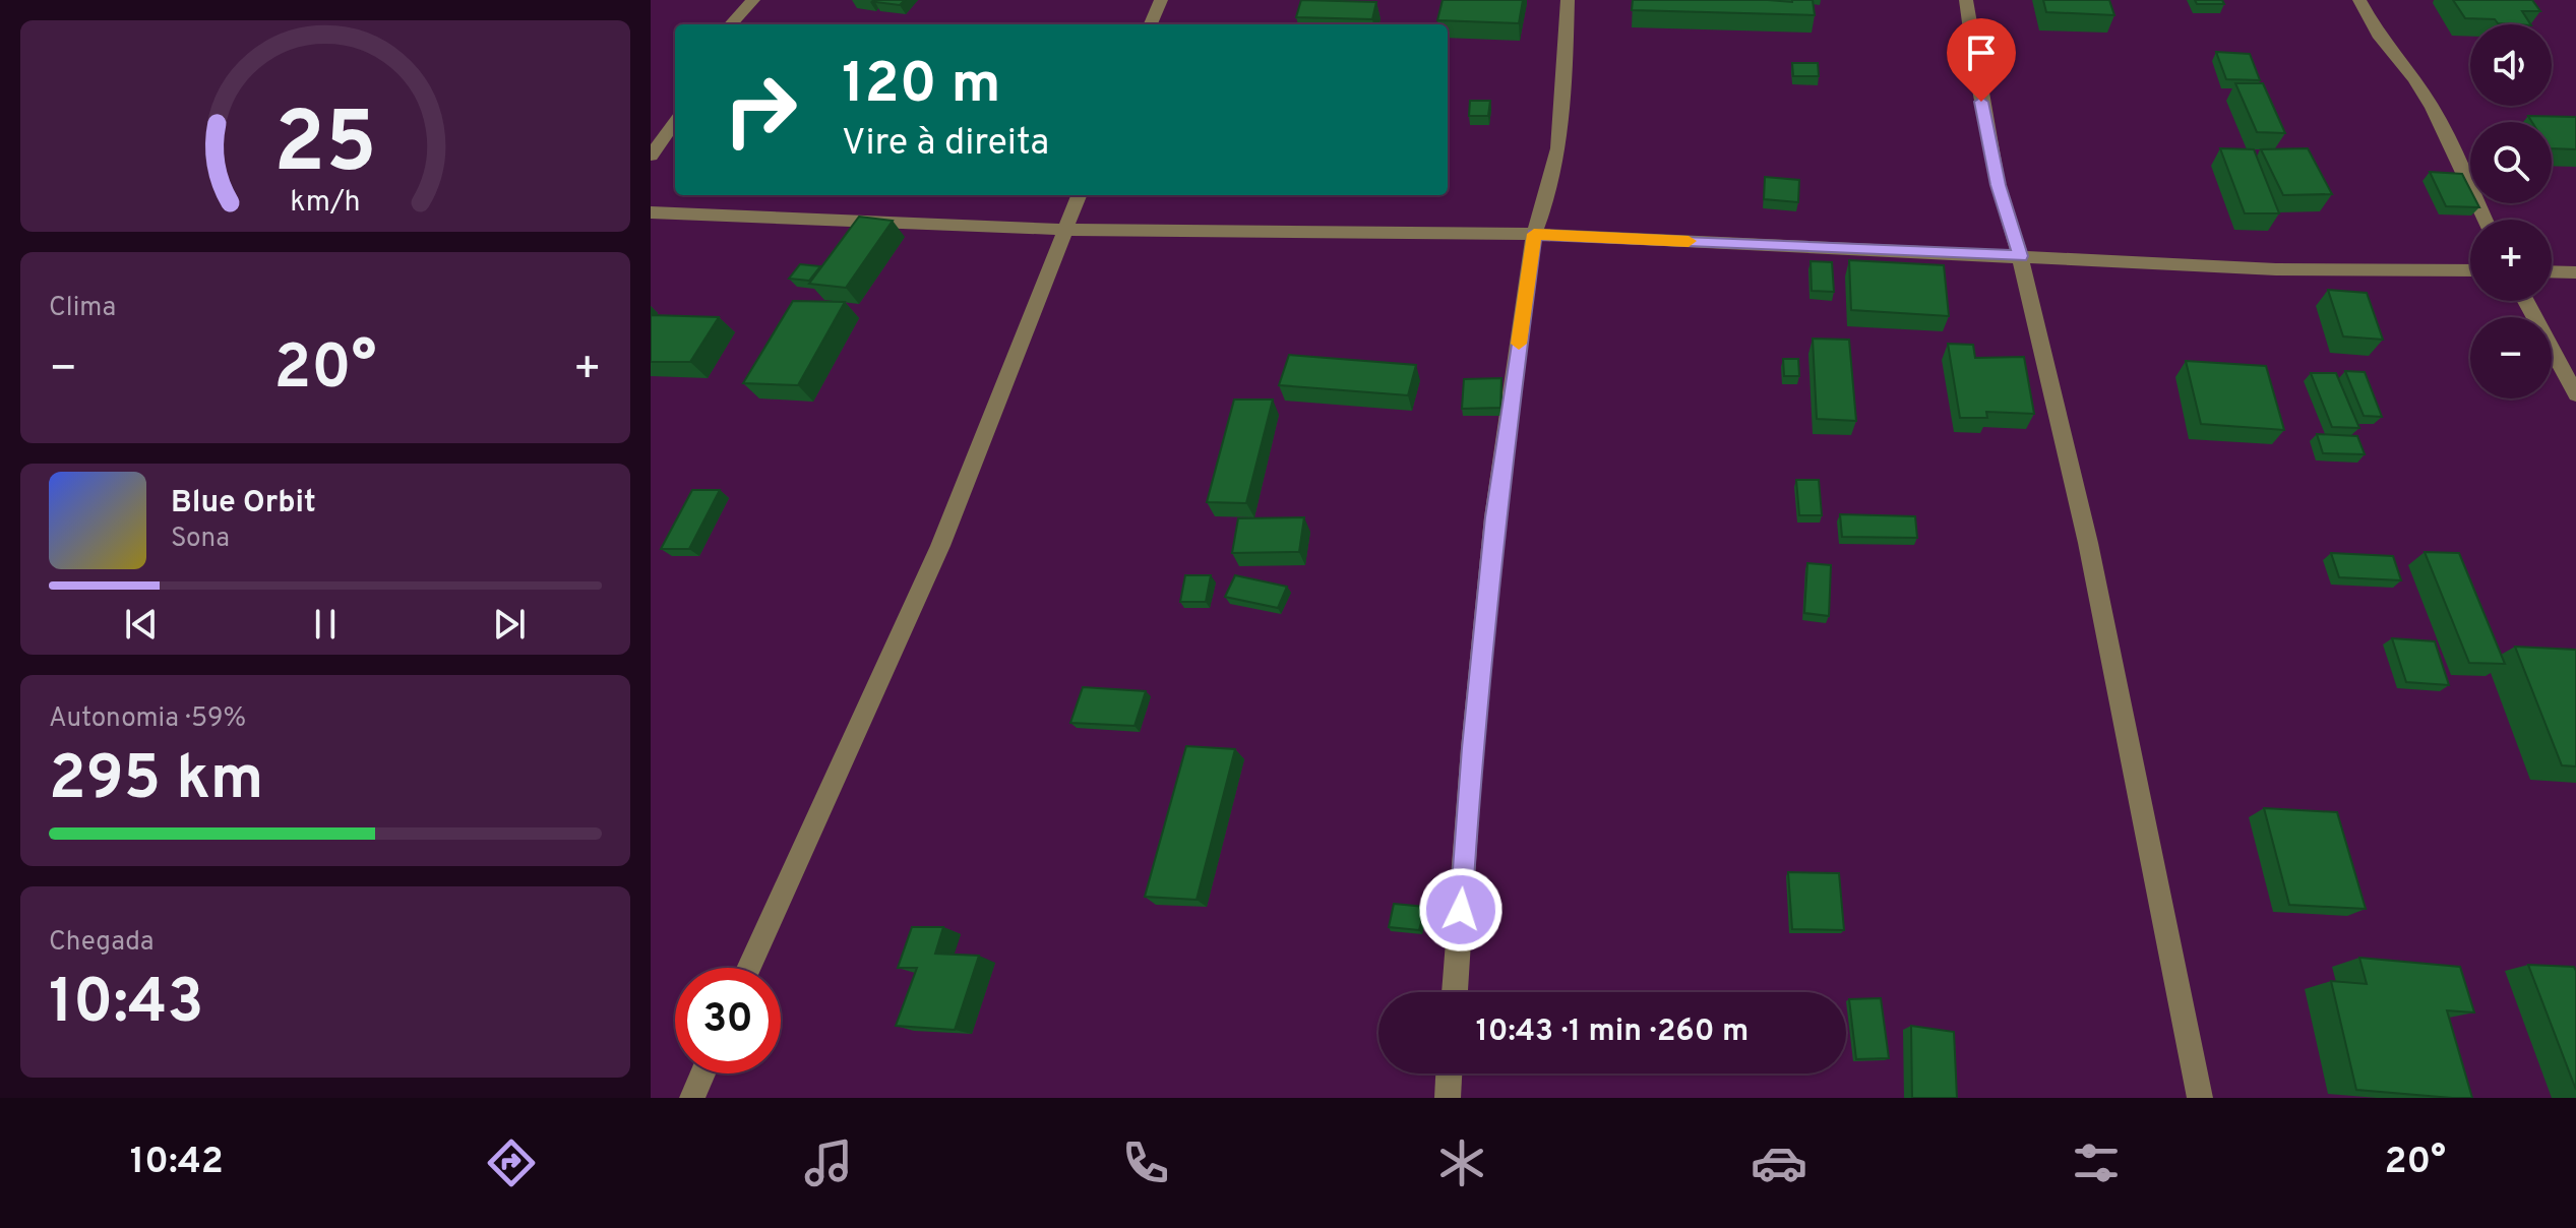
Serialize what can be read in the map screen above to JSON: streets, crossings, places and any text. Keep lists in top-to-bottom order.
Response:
{
  "page": {
    "map_buttons": ["+", "−"],
    "turn": ["120 m", "Vire à direita"],
    "tile": [
      "Clima",
      ["Autonomia · 59%", "295 km"],
      ["Chegada", "10:43"]
    ],
    "heat": ["−", "20°", "+"],
    "song": ["Blue Orbit", "Sona"],
    "limit": "30",
    "trip": "10:43 · 1 min · 260 m",
    "tabs": ["10:42", "20°"],
    "gauge": ["25", "km/h"]
  }
}
